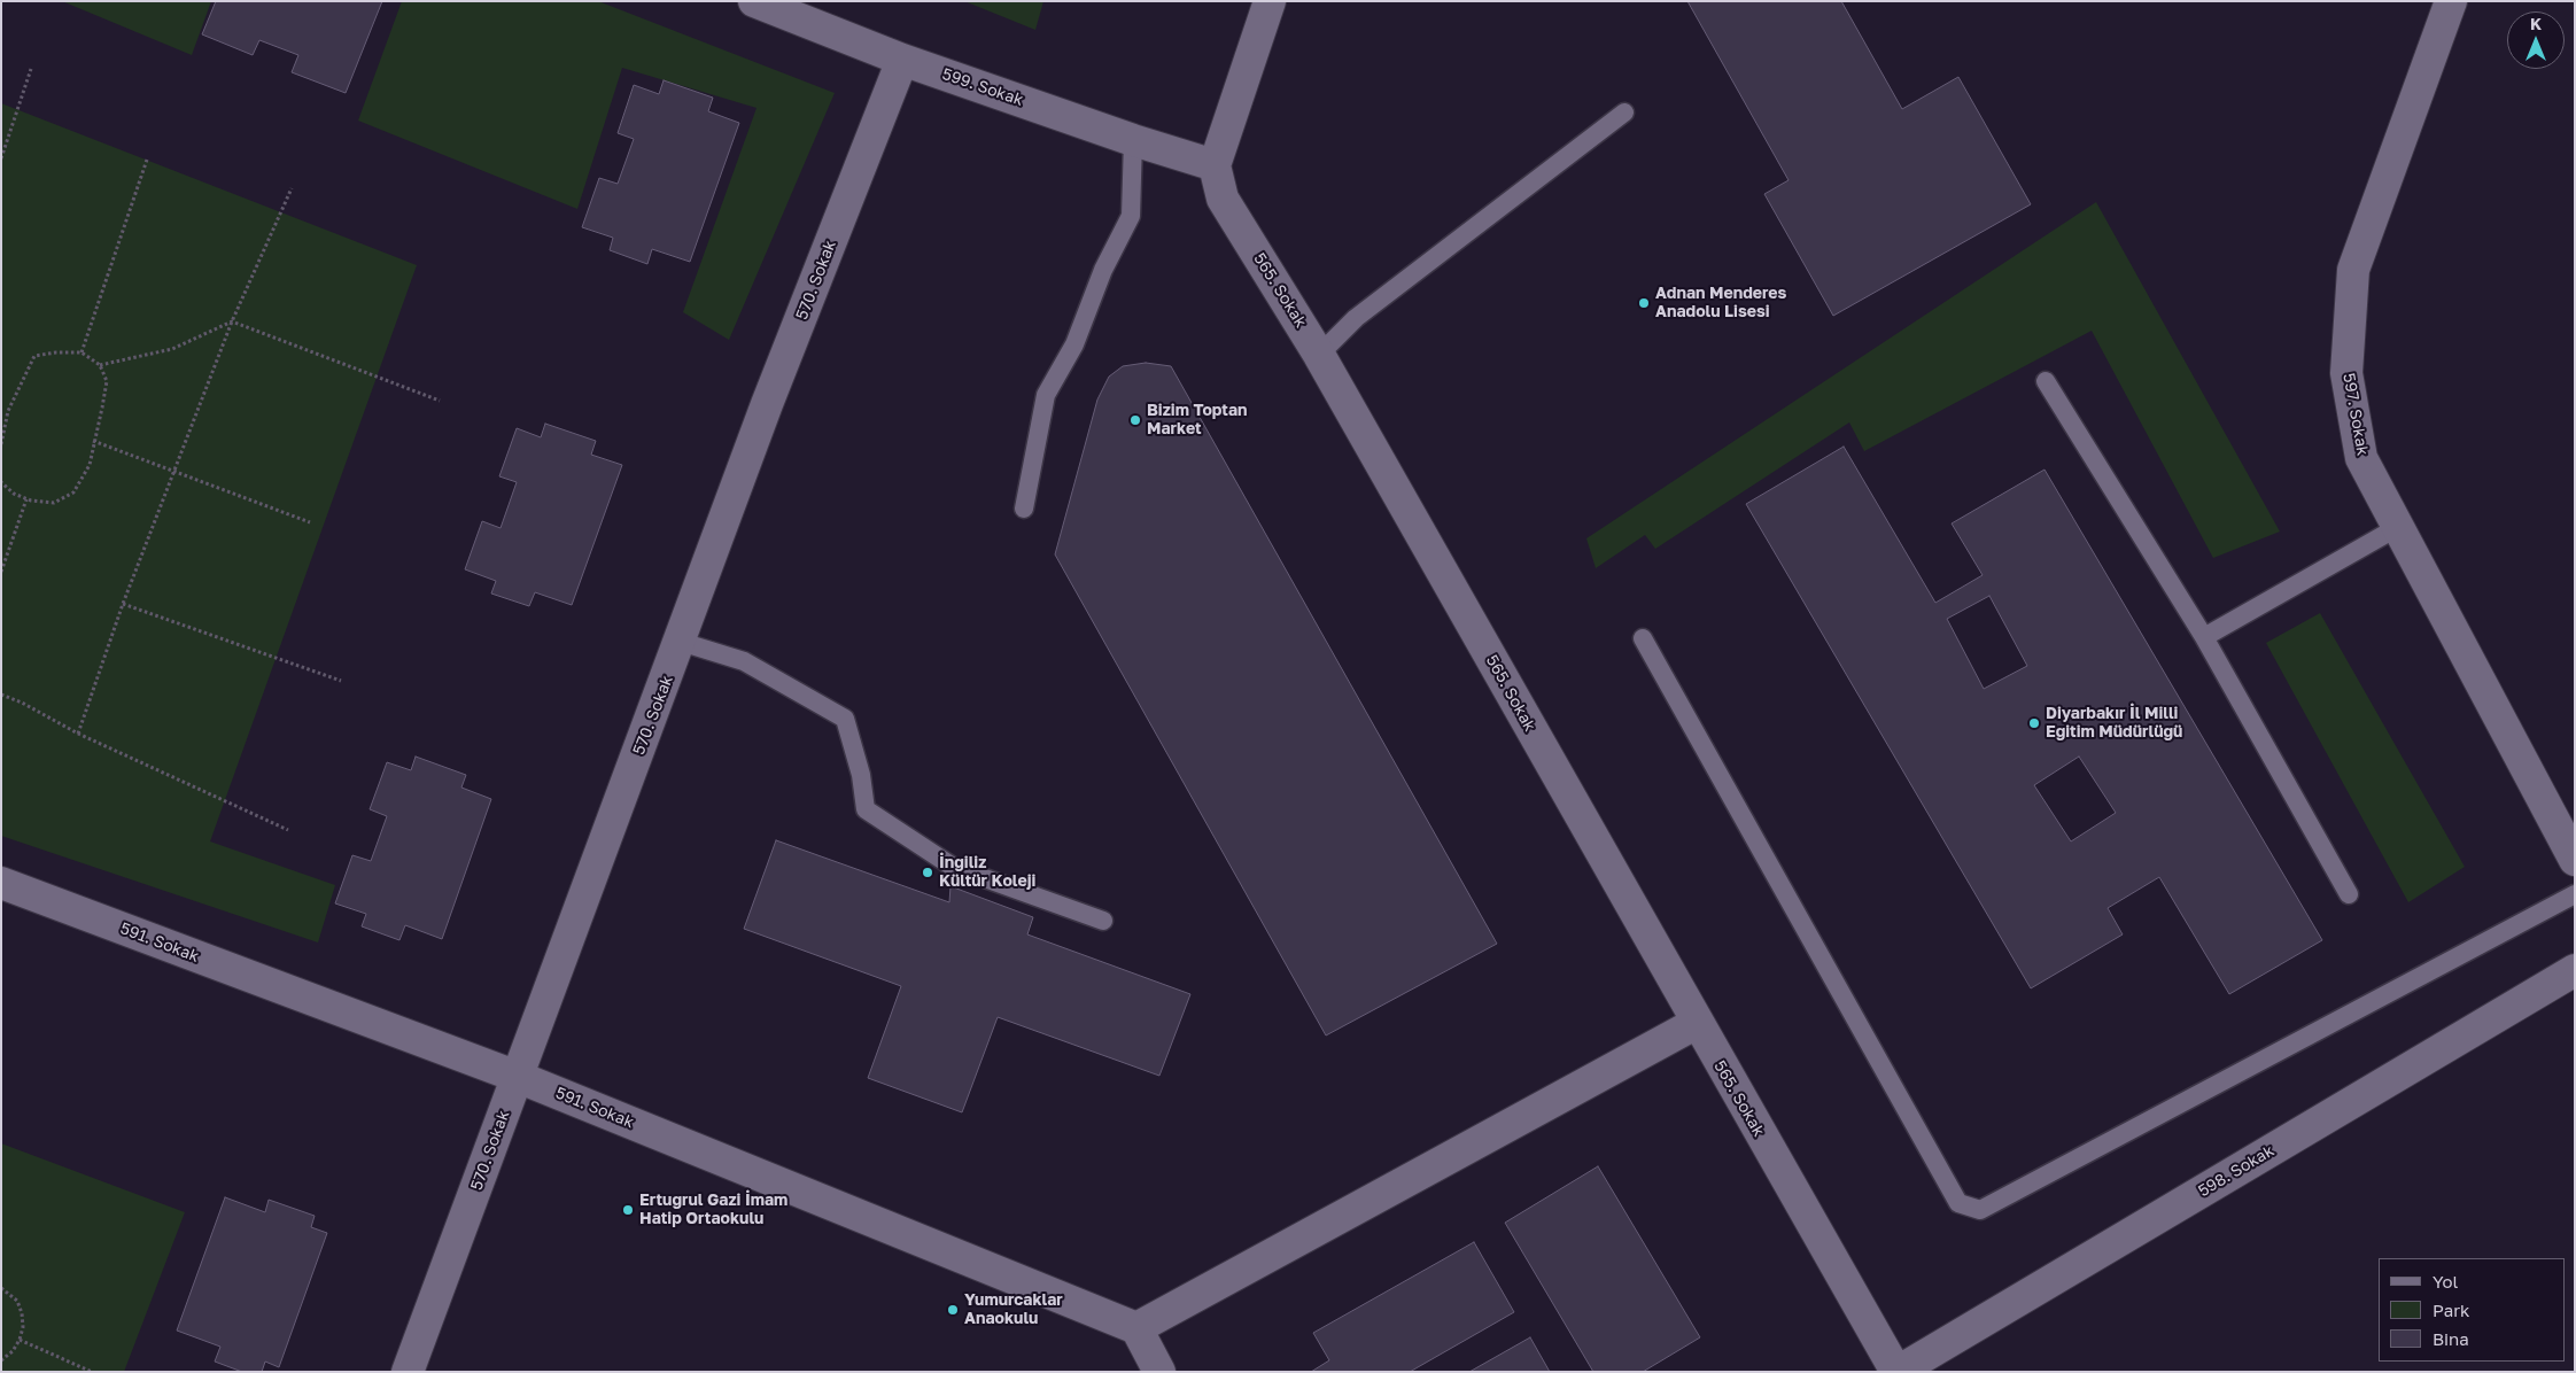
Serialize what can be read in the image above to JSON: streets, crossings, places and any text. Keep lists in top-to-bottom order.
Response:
{
  "streets": {
    "street": [
      "599. Sokak",
      "570. Sokak",
      "565. Sokak",
      "597. Sokak",
      "591. Sokak",
      "598. Sokak"
    ]
  },
  "crossings": [
    ["599. Sokak", "570. Sokak"],
    ["599. Sokak", "565. Sokak"],
    ["570. Sokak", "591. Sokak"],
    ["565. Sokak", "598. Sokak"]
  ],
  "places": [
    "Adnan Menderes Anadolu Lisesi",
    "Bizim Toptan Market",
    "Diyarbakır İl Milli Eğitim Müdürlüğü",
    "İngiliz Kültür Koleji",
    "Ertuğrul Gazi İmam Hatip Ortaokulu",
    "Yumurcaklar Anaokulu"
  ],
  "legend": ["Yol", "Park", "Bina"],
  "north": "top"
}
